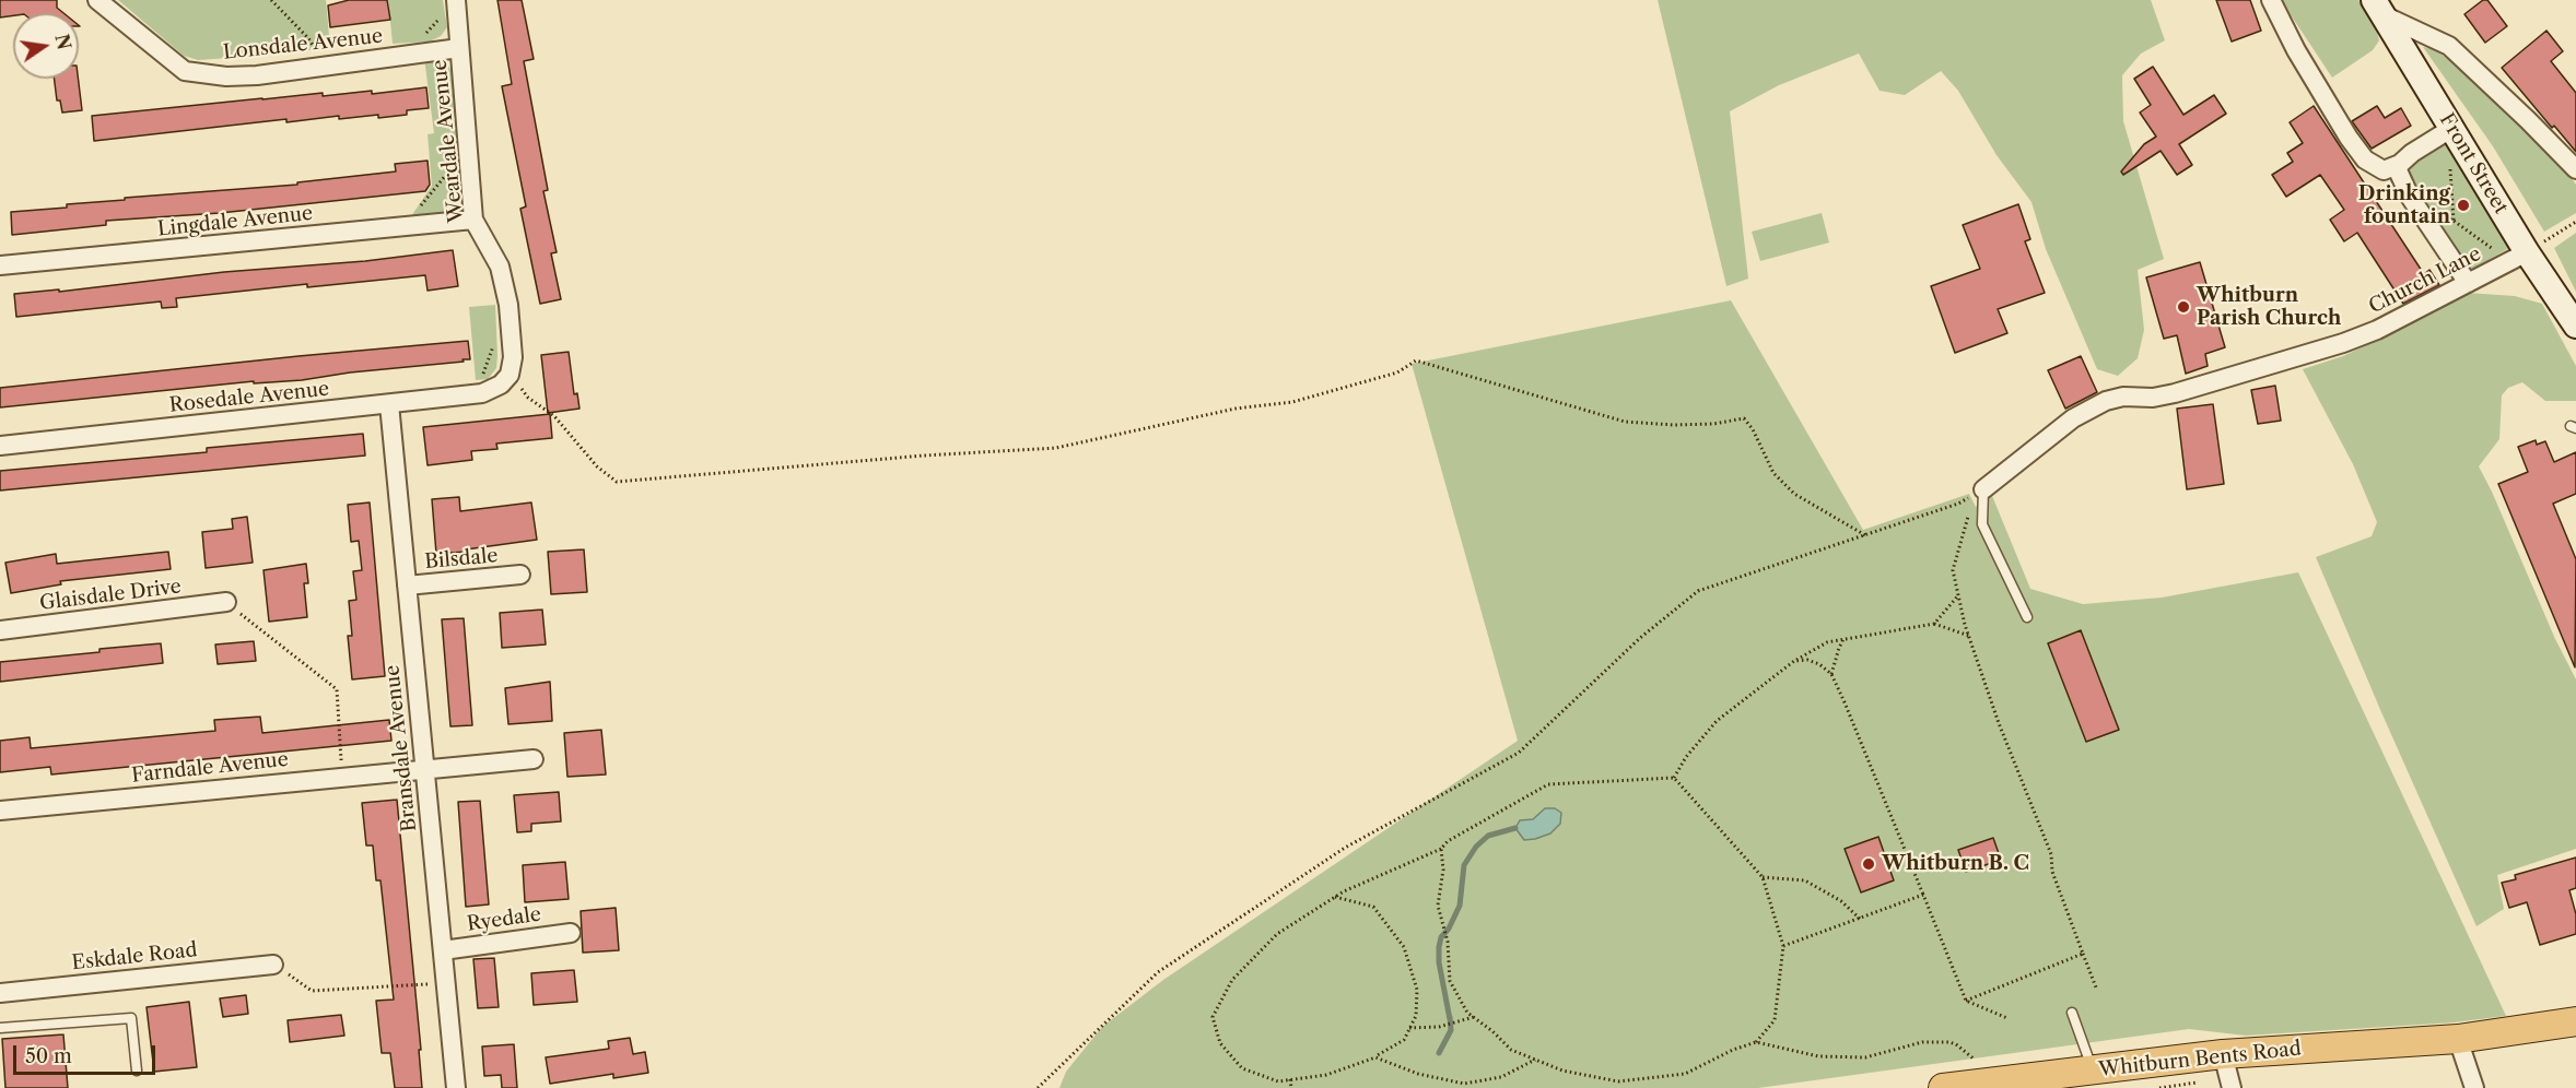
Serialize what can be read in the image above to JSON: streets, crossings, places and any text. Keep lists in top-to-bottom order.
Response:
{
  "streets": {
    "main road": ["Front Street", "Whitburn Bents Road"],
    "street": [
      "Lonsdale Avenue",
      "Weardale Avenue",
      "Lingdale Avenue",
      "Church Lane",
      "Rosedale Avenue",
      "Bilsdale",
      "Glaisdale Drive",
      "Bransdale Avenue",
      "Farndale Avenue",
      "Ryedale",
      "Eskdale Road"
    ]
  },
  "crossings": [
    ["Lonsdale Avenue", "Weardale Avenue"],
    ["Weardale Avenue", "Lingdale Avenue"],
    ["Weardale Avenue", "Rosedale Avenue"],
    ["Front Street", "Church Lane"],
    ["Rosedale Avenue", "Bransdale Avenue"],
    ["Bilsdale", "Bransdale Avenue"],
    ["Bransdale Avenue", "Farndale Avenue"],
    ["Bransdale Avenue", "Ryedale"]
  ],
  "places": ["Drinking fountain", "Whitburn Parish Church", "Whitburn B. C"],
  "scale_bar": "50 m",
  "north": "right"
}
